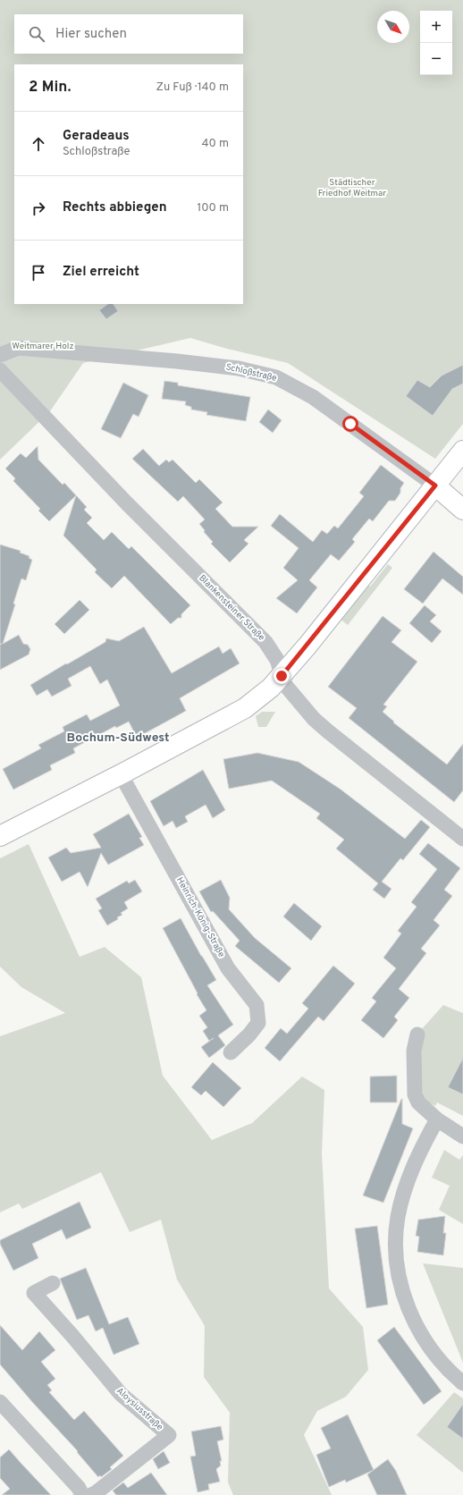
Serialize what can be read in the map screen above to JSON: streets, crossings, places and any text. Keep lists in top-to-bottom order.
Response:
{
  "streets": {
    "main road": ["Schloßstraße"],
    "street": ["Blankensteiner Straße", "Heinrich-König-Straße", "Aloysiusstraße"]
  },
  "districts": ["Bochum-Südwest"],
  "parks": ["Städtischer Friedhof Weitmar", "Weitmarer Holz"],
  "north": "bottom right",
  "page": {
    "map_buttons": ["+", "−"],
    "search": "Hier suchen",
    "heading": ["2 Min.", "Zu Fuß · 140 m"],
    "list": [
      ["Geradeaus", "Schloßstraße", "40 m"],
      ["Rechts abbiegen", "100 m"],
      "Ziel erreicht"
    ]
  }
}
